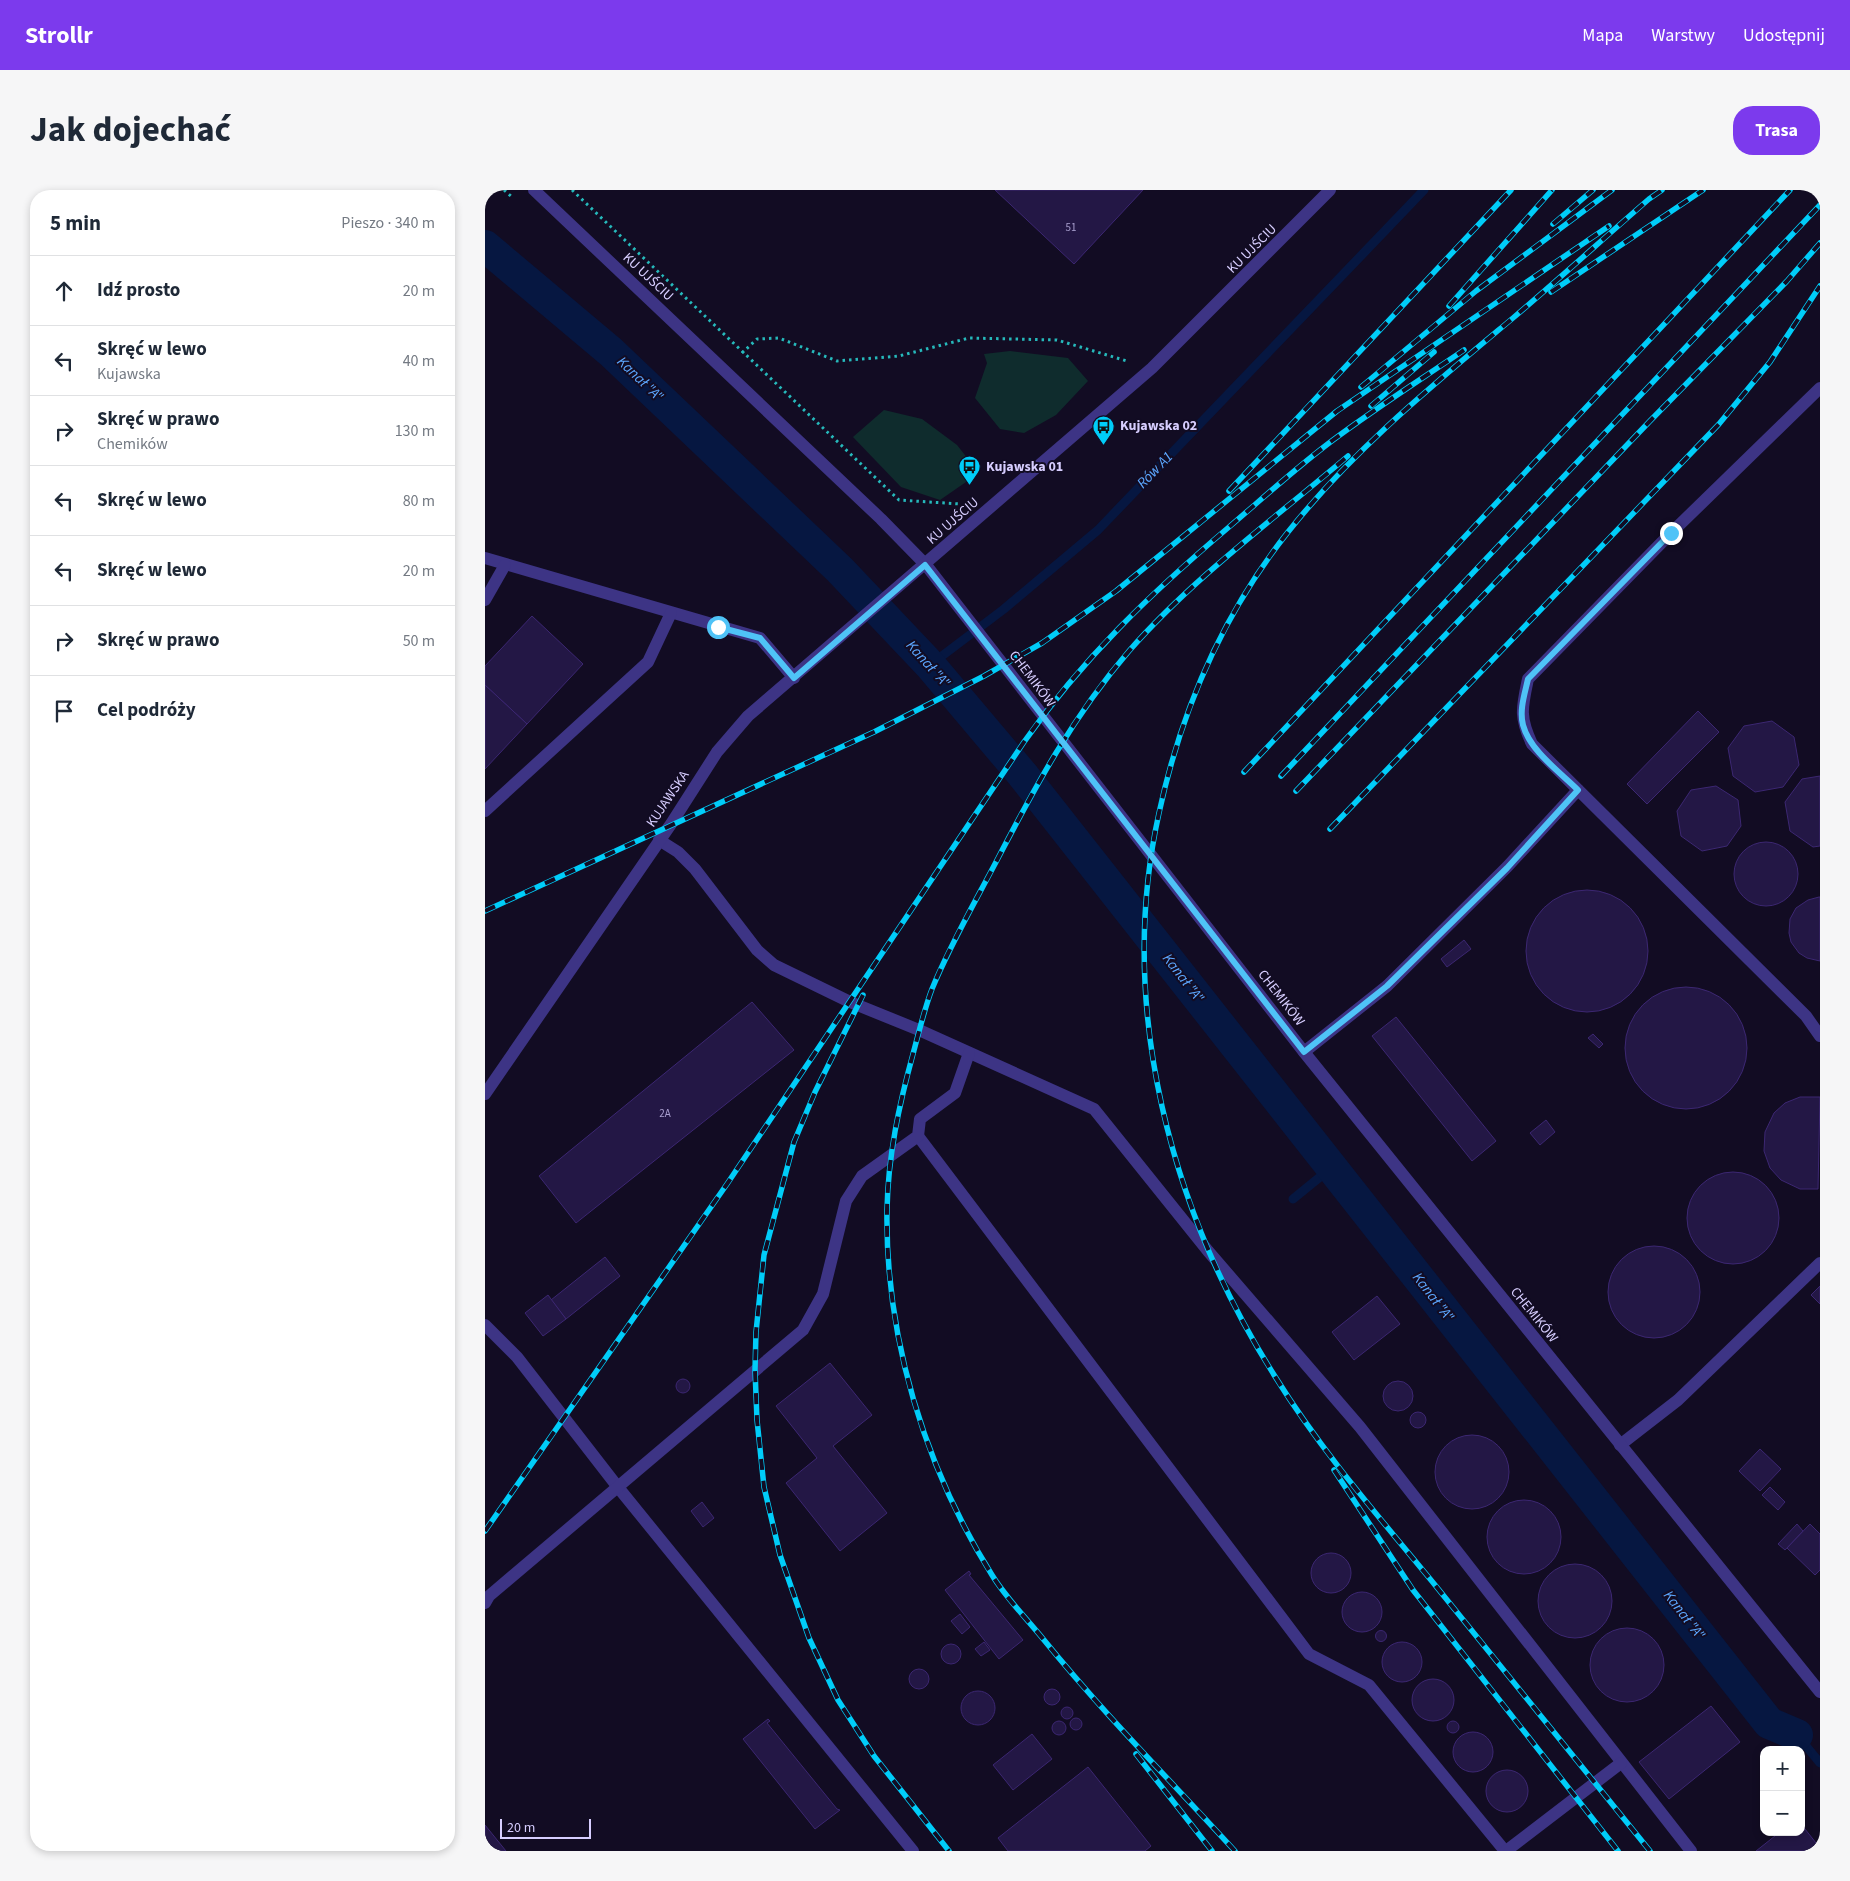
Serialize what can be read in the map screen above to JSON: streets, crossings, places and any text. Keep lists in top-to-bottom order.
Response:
{
  "streets": {
    "street": ["KU UJŚCIU", "CHEMIKÓW", "KUJAWSKA"]
  },
  "crossings": [
    ["KU UJŚCIU", "CHEMIKÓW"],
    ["KU UJŚCIU", "KUJAWSKA"],
    ["CHEMIKÓW", "KUJAWSKA"]
  ],
  "water": ["Kanał \"A\"", "Rów A1"],
  "places": {
    "bus stop": ["Kujawska 02", "Kujawska 01"]
  },
  "house_numbers": ["51", "2A"],
  "scale_bar": "20 m",
  "page": {
    "header": "Strollr",
    "nav": ["Mapa", "Warstwy", "Udostępnij"],
    "title": "Jak dojechać",
    "buttons": "Trasa",
    "heading": ["5 min", "Pieszo · 340 m"],
    "list": [
      ["Idź prosto", "20 m"],
      ["Skręć w lewo", "Kujawska", "40 m"],
      ["Skręć w prawo", "Chemików", "130 m"],
      ["Skręć w lewo", "80 m"],
      ["Skręć w lewo", "20 m"],
      ["Skręć w prawo", "50 m"],
      "Cel podróży"
    ],
    "map_buttons": ["+", "−"],
    "scale": "20 m"
  }
}
